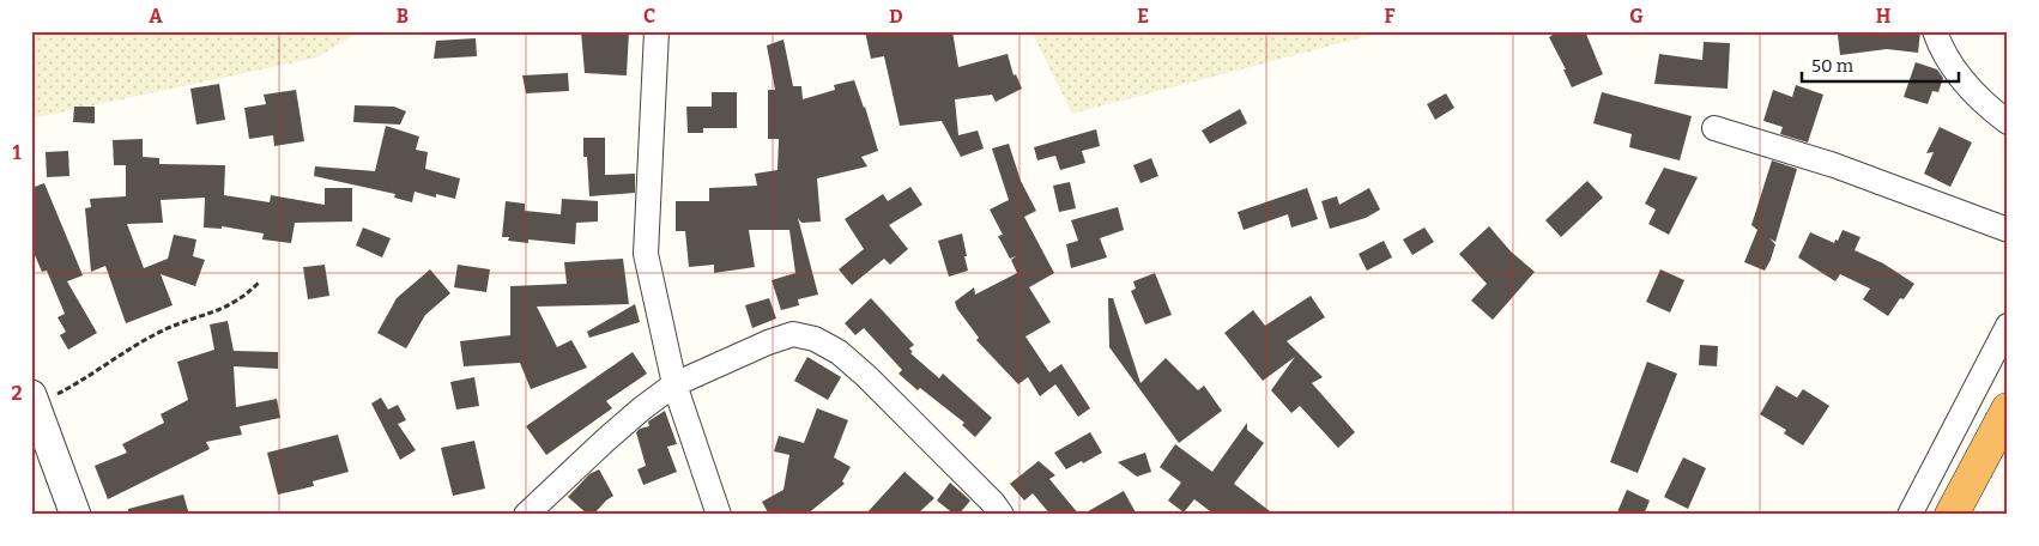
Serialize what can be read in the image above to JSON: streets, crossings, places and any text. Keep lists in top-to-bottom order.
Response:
{
  "scale_bar": "50 m",
  "grid": {
    "columns": [
      "A",
      "B",
      "C",
      "D",
      "E",
      "F",
      "G",
      "H"
    ],
    "rows": ["1", "2"]
  }
}
